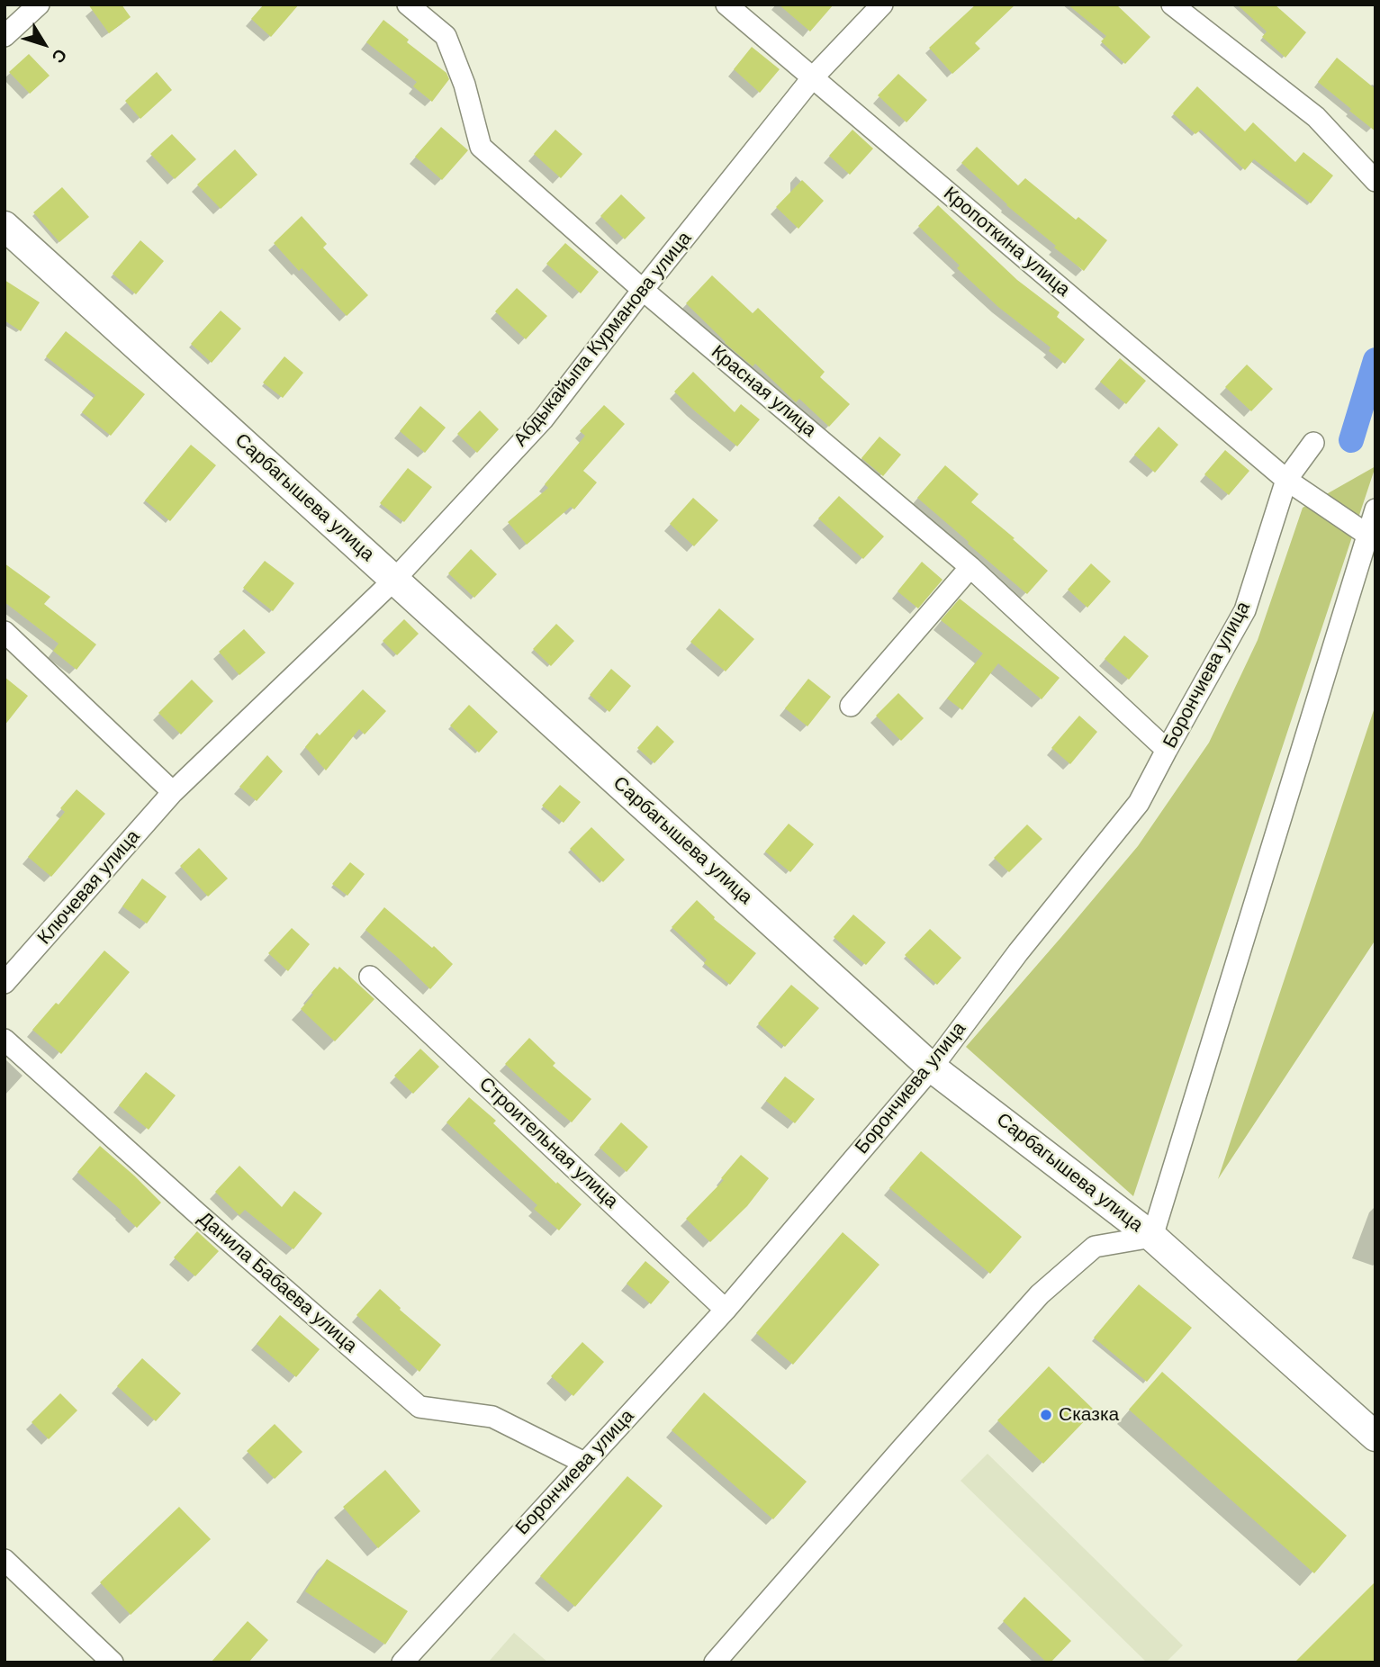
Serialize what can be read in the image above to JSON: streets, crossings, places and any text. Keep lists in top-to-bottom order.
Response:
{
  "streets": {
    "street": [
      "Кропоткина улица",
      "Абдыкайыпа Курманова улица",
      "Красная улица",
      "Сарбагышева улица",
      "Борончиева улица",
      "Ключевая улица",
      "Строительная улица",
      "Данила Бабаева улица"
    ]
  },
  "crossings": [
    ["Кропоткина улица", "Абдыкайыпа Курманова улица"],
    ["Кропоткина улица", "Борончиева улица"],
    ["Абдыкайыпа Курманова улица", "Красная улица"],
    ["Абдыкайыпа Курманова улица", "Сарбагышева улица"],
    ["Абдыкайыпа Курманова улица", "Ключевая улица"],
    ["Красная улица", "Борончиева улица"],
    ["Сарбагышева улица", "Борончиева улица"],
    ["Борончиева улица", "Строительная улица"],
    ["Борончиева улица", "Данила Бабаева улица"]
  ],
  "places": ["Сказка"],
  "north": "bottom right"
}
